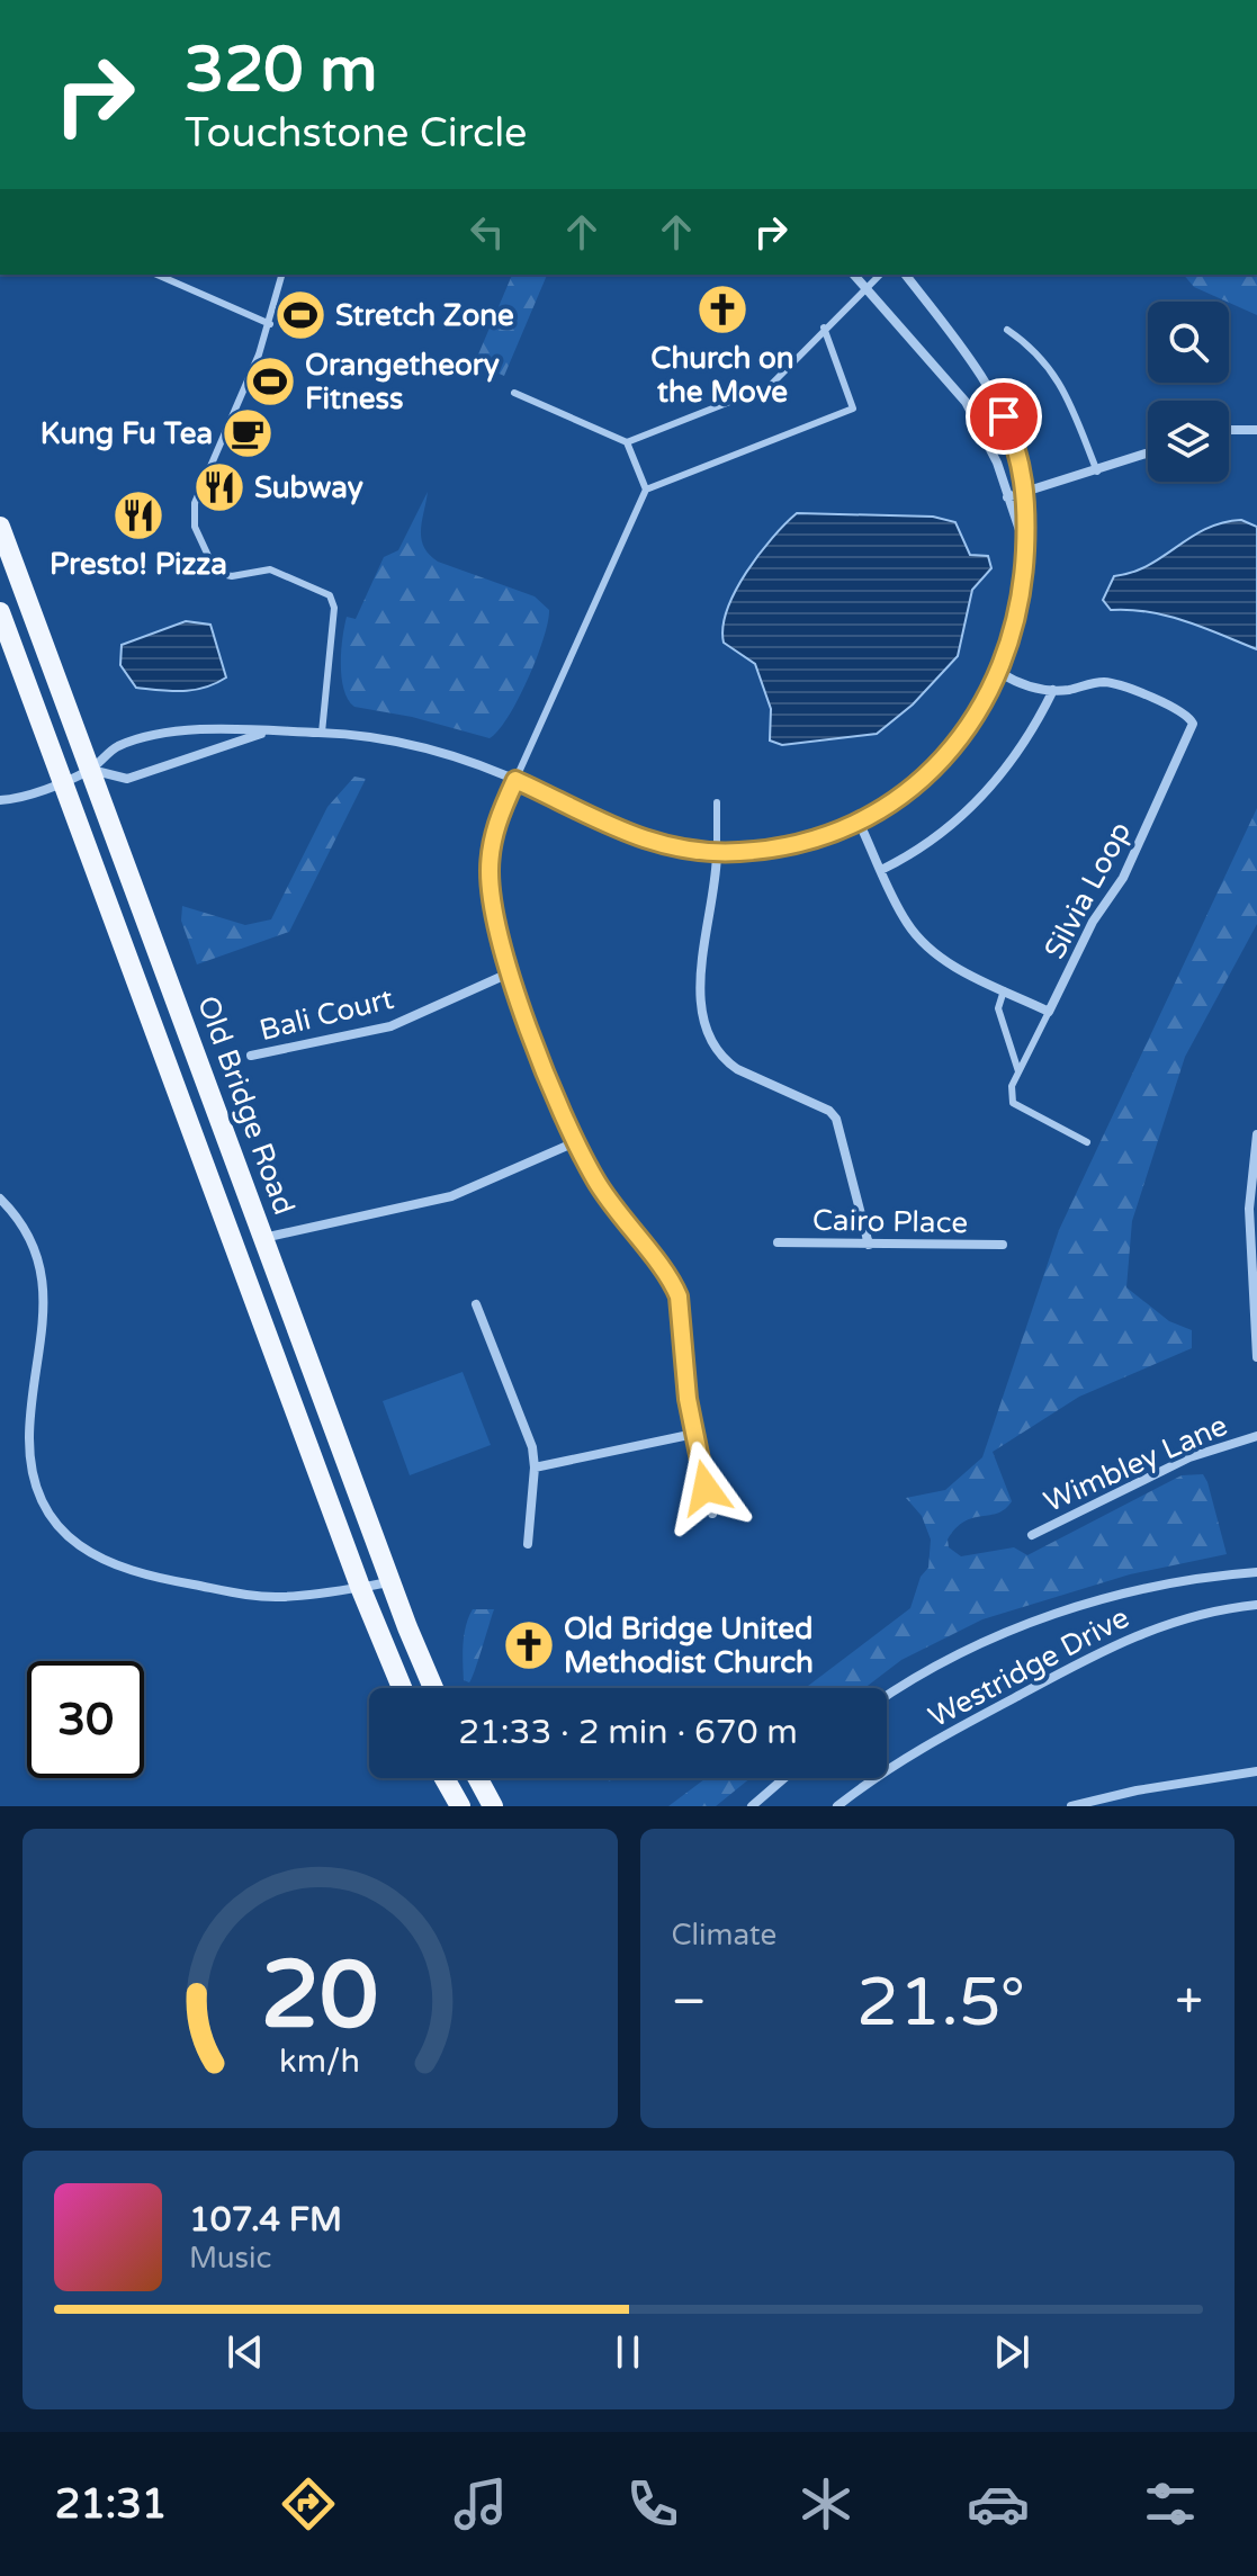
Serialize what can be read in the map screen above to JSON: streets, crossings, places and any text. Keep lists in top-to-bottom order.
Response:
{
  "streets": {
    "main road": ["Old Bridge Road"],
    "street": [
      "Silvia Loop",
      "Bali Court",
      "Cairo Place",
      "Wimbley Lane",
      "Westridge Drive"
    ]
  },
  "places": {
    "church": ["Church on the Move", "Old Bridge United Methodist Church"],
    "sports": ["Stretch Zone", "Orangetheory Fitness"],
    "cafe": ["Kung Fu Tea"],
    "restaurant": ["Subway", "Presto! Pizza"]
  },
  "page": {
    "turn": ["320 m", "Touchstone Circle"],
    "limit": "30",
    "trip": "21:33 · 2 min · 670 m",
    "tile": "Climate",
    "heat": ["−", "21.5°", "+"],
    "song": ["107.4 FM", "Music"],
    "tabs": "21:31",
    "gauge": ["20", "km/h"]
  }
}
